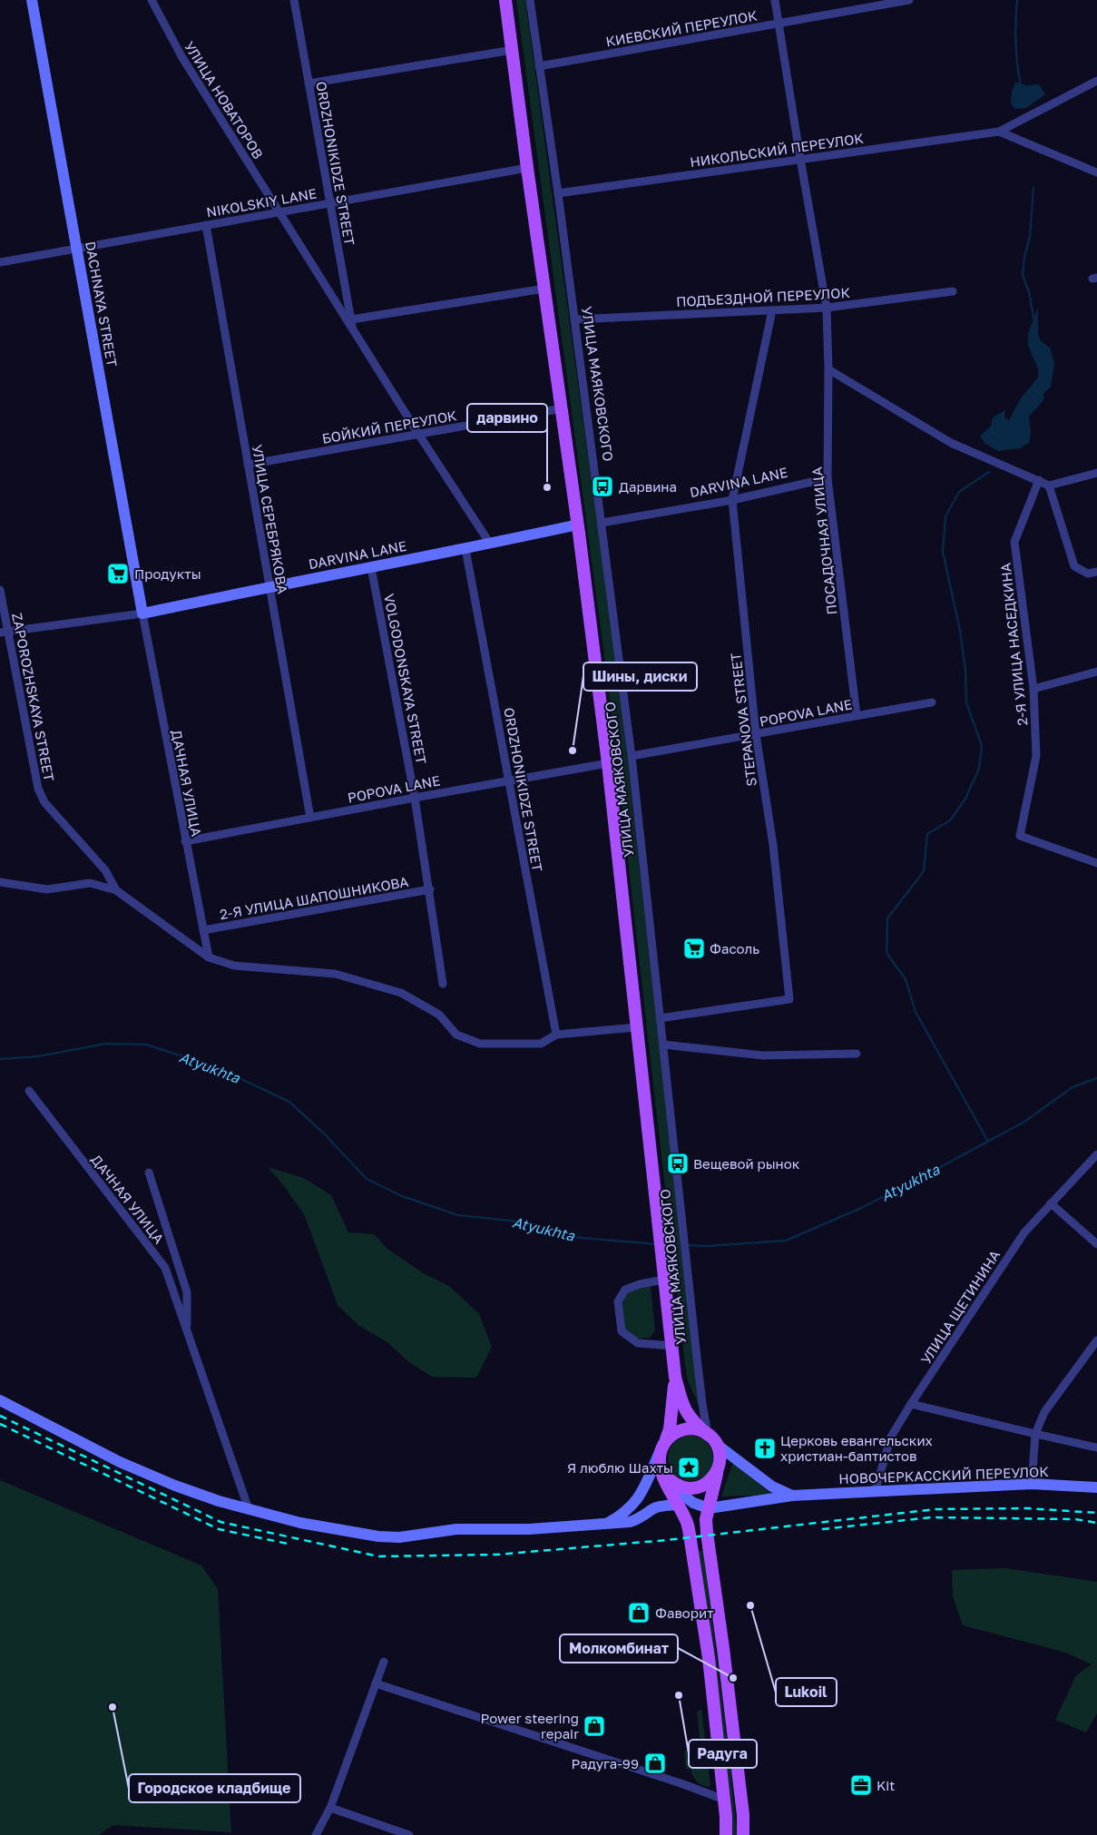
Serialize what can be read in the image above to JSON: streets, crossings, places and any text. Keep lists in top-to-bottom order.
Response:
{
  "streets": {
    "main road": ["УЛИЦА МАЯКОВСКОГО"],
    "street": [
      "КИЕВСКИЙ ПЕРЕУЛОК",
      "УЛИЦА НОВАТОРОВ",
      "НИКОЛЬСКИЙ ПЕРЕУЛОК",
      "ORDZHONIKIDZE STREET",
      "NIKOLSKIY LANE",
      "ПОДЪЕЗДНОЙ ПЕРЕУЛОК",
      "DACHNAYA STREET",
      "БОЙКИЙ ПЕРЕУЛОК",
      "DARVINA LANE",
      "УЛИЦА СЕРЕБРЯКОВА",
      "ПОСАДОЧНАЯ УЛИЦА",
      "2-Я УЛИЦА НАСЕДКИНА",
      "VOLGODONSKAYA STREET",
      "ZAPOROZHSKAYA STREET",
      "POPOVA LANE",
      "STEPANOVA STREET",
      "ДАЧНАЯ УЛИЦА",
      "2-Я УЛИЦА ШАПОШНИКОВА",
      "УЛИЦА ЩЕТИНИНА",
      "НОВОЧЕРКАССКИЙ ПЕРЕУЛОК"
    ]
  },
  "crossings": [
    ["КИЕВСКИЙ ПЕРЕУЛОК", "УЛИЦА МАЯКОВСКОГО"],
    ["УЛИЦА НОВАТОРОВ", "ORDZHONIKIDZE STREET"],
    ["УЛИЦА НОВАТОРОВ", "NIKOLSKIY LANE"],
    ["НИКОЛЬСКИЙ ПЕРЕУЛОК", "УЛИЦА МАЯКОВСКОГО"],
    ["ORDZHONIKIDZE STREET", "NIKOLSKIY LANE"],
    ["ORDZHONIKIDZE STREET", "БОЙКИЙ ПЕРЕУЛОК"],
    ["ORDZHONIKIDZE STREET", "DARVINA LANE"],
    ["ORDZHONIKIDZE STREET", "POPOVA LANE"],
    ["NIKOLSKIY LANE", "DACHNAYA STREET"],
    ["NIKOLSKIY LANE", "УЛИЦА МАЯКОВСКОГО"],
    ["NIKOLSKIY LANE", "УЛИЦА СЕРЕБРЯКОВА"],
    ["ПОДЪЕЗДНОЙ ПЕРЕУЛОК", "УЛИЦА МАЯКОВСКОГО"],
    ["ПОДЪЕЗДНОЙ ПЕРЕУЛОК", "ПОСАДОЧНАЯ УЛИЦА"],
    ["ПОДЪЕЗДНОЙ ПЕРЕУЛОК", "STEPANOVA STREET"],
    ["DACHNAYA STREET", "DARVINA LANE"],
    ["DACHNAYA STREET", "ДАЧНАЯ УЛИЦА"],
    ["УЛИЦА МАЯКОВСКОГО", "БОЙКИЙ ПЕРЕУЛОК"],
    ["УЛИЦА МАЯКОВСКОГО", "DARVINA LANE"],
    ["УЛИЦА МАЯКОВСКОГО", "POPOVA LANE"],
    ["УЛИЦА МАЯКОВСКОГО", "STEPANOVA STREET"],
    ["БОЙКИЙ ПЕРЕУЛОК", "УЛИЦА СЕРЕБРЯКОВА"],
    ["DARVINA LANE", "УЛИЦА СЕРЕБРЯКОВА"],
    ["DARVINA LANE", "ПОСАДОЧНАЯ УЛИЦА"],
    ["DARVINA LANE", "VOLGODONSKAYA STREET"],
    ["DARVINA LANE", "STEPANOVA STREET"],
    ["DARVINA LANE", "ДАЧНАЯ УЛИЦА"],
    ["УЛИЦА СЕРЕБРЯКОВА", "POPOVA LANE"],
    ["ПОСАДОЧНАЯ УЛИЦА", "POPOVA LANE"],
    ["VOLGODONSKAYA STREET", "POPOVA LANE"],
    ["VOLGODONSKAYA STREET", "2-Я УЛИЦА ШАПОШНИКОВА"],
    ["POPOVA LANE", "STEPANOVA STREET"],
    ["POPOVA LANE", "ДАЧНАЯ УЛИЦА"],
    ["ДАЧНАЯ УЛИЦА", "2-Я УЛИЦА ШАПОШНИКОВА"],
    ["УЛИЦА ЩЕТИНИНА", "НОВОЧЕРКАССКИЙ ПЕРЕУЛОК"]
  ],
  "water": ["Atyukhta"],
  "places": {
    "bus stop": ["Дарвина", "Вещевой рынок"],
    "other": [
      "дарвино",
      "Шины, диски",
      "Lukoil",
      "Молкомбинат",
      "Радуга",
      "Городское кладбище"
    ],
    "supermarket": ["Продукты", "Фасоль"],
    "church": ["Церковь евангельских христиан-баптистов"],
    "place": ["Я люблю Шахты"],
    "shop": ["Фаворит", "Power steering repair", "Радуга-99"],
    "office": ["Kit"]
  }
}
